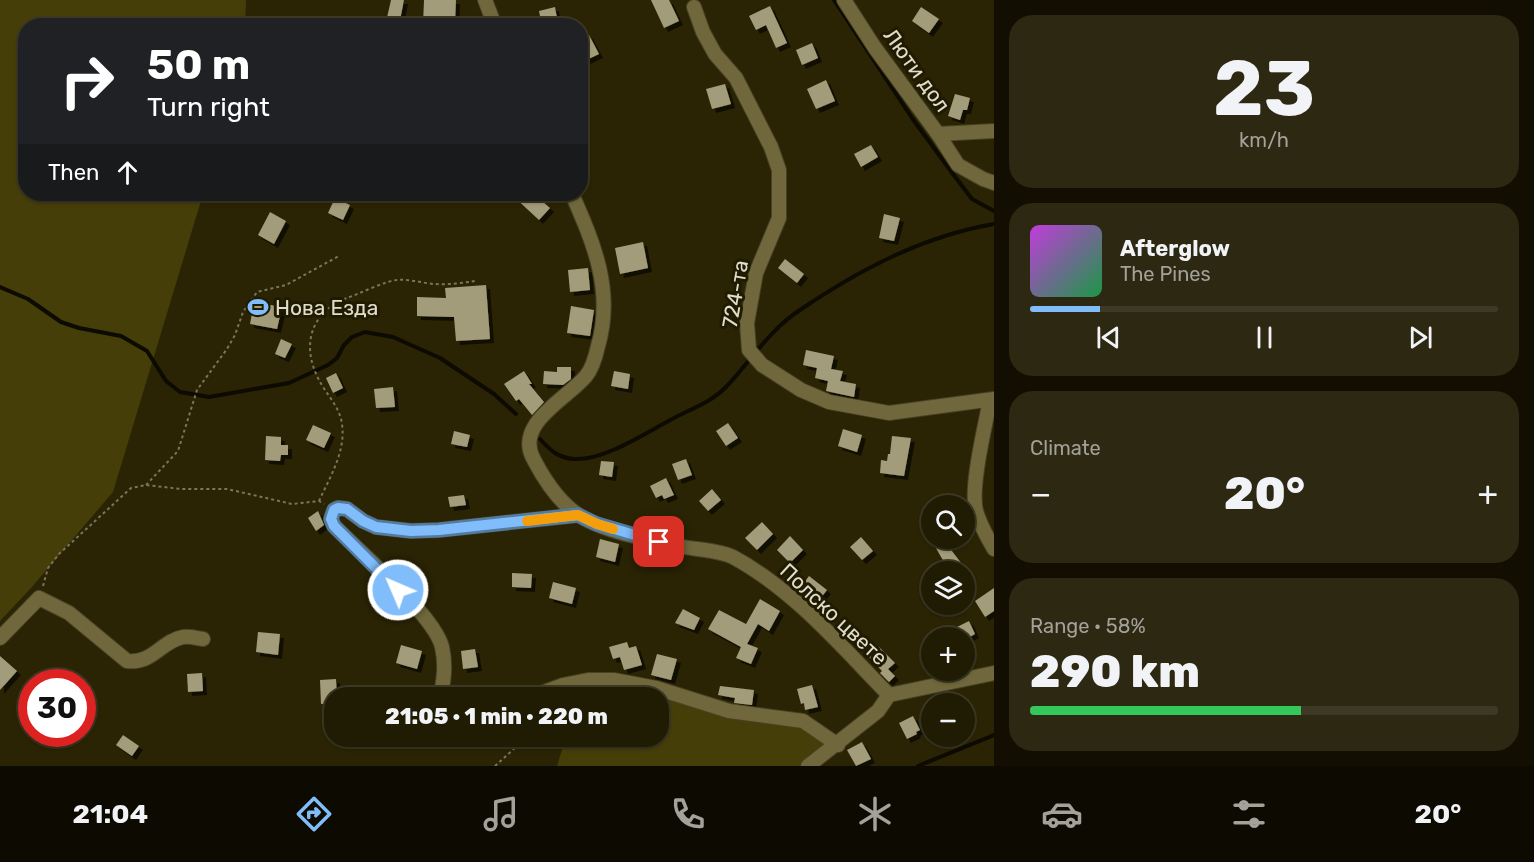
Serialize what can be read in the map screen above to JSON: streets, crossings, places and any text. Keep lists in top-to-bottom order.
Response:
{
  "streets": {
    "street": ["Люти дол", "724-та", "Полско цвете"]
  },
  "places": {
    "sports": ["Нова Езда"]
  },
  "page": {
    "tile": [
      ["23", "km/h"],
      "Climate",
      ["Range · 58%", "290 km"]
    ],
    "turn": ["50 m", "Turn right"],
    "then": "Then",
    "song": ["Afterglow", "The Pines"],
    "heat": ["−", "20°", "+"],
    "map_buttons": ["+", "−"],
    "limit": "30",
    "trip": "21:05 · 1 min · 220 m",
    "tabs": ["21:04", "20°"]
  }
}
